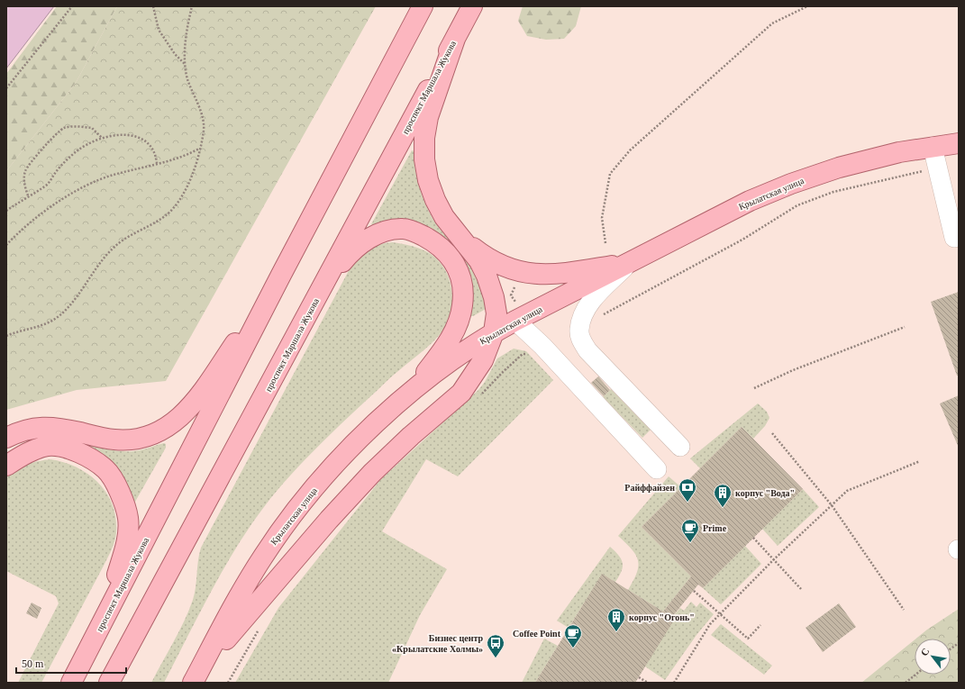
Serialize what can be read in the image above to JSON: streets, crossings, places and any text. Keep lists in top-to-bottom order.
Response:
{
  "streets": {
    "main road": ["проспект Маршала Жукова", "Крылатская улица"]
  },
  "places": {
    "bank": ["Райффайзен"],
    "building": ["корпус \"Вода\"", "корпус \"Огонь\""],
    "cafe": ["Prime", "Coffee Point"],
    "bus stop": ["Бизнес центр «Крылатские Холмы»"]
  },
  "scale_bar": "50 m",
  "north": "top left"
}
